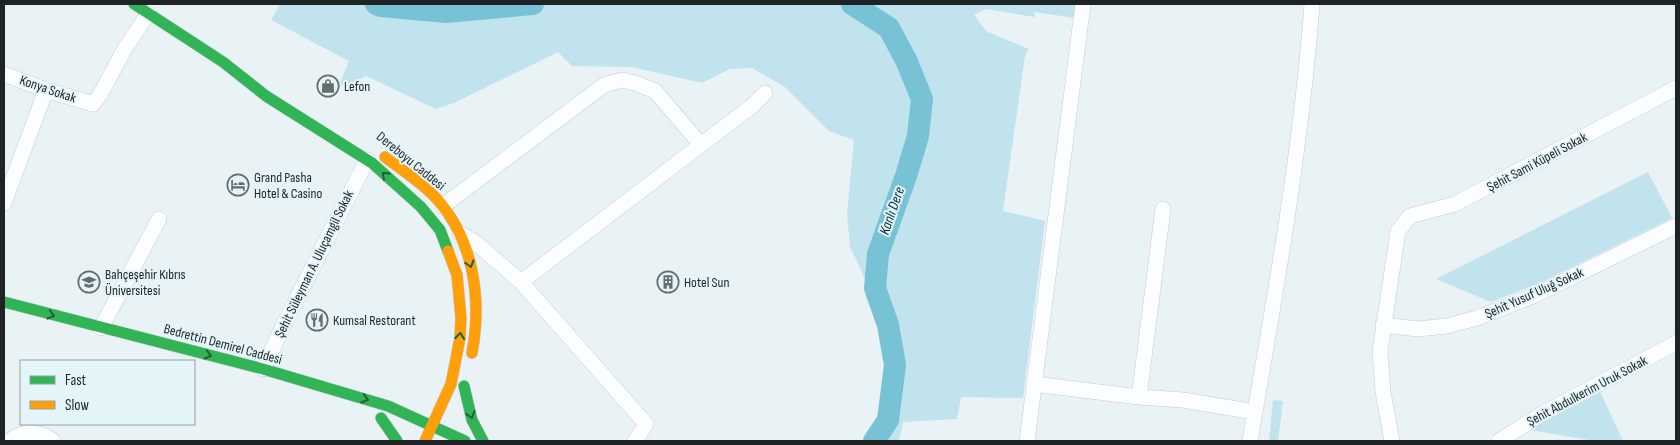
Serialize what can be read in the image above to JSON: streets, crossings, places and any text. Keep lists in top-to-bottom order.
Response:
{
  "streets": {
    "main road": ["Dereboyu Caddesi", "Bedrettin Demirel Caddesi"],
    "street": [
      "Konya Sokak",
      "Şehit Sami Küpeli Sokak",
      "Şehit Süleyman A. Uluçamgil Sokak",
      "Şehit Yusuf Uluğ Sokak",
      "Şehit Abdulkerim Uruk Sokak"
    ]
  },
  "crossings": [
    ["Konya Sokak", "Dereboyu Caddesi"],
    ["Dereboyu Caddesi", "Şehit Süleyman A. Uluçamgil Sokak"],
    ["Dereboyu Caddesi", "Bedrettin Demirel Caddesi"],
    ["Şehit Sami Küpeli Sokak", "Şehit Yusuf Uluğ Sokak"],
    ["Şehit Süleyman A. Uluçamgil Sokak", "Bedrettin Demirel Caddesi"]
  ],
  "one_way": ["Bedrettin Demirel Caddesi"],
  "water": ["Kanlı Dere"],
  "places": {
    "shop": ["Lefon"],
    "hotel": ["Grand Pasha Hotel & Casino"],
    "school or university": ["Bahçeşehir Kıbrıs Üniversitesi"],
    "building": ["Hotel Sun"],
    "restaurant": ["Kumsal Restorant"]
  },
  "legend": ["Fast", "Slow"]
}
